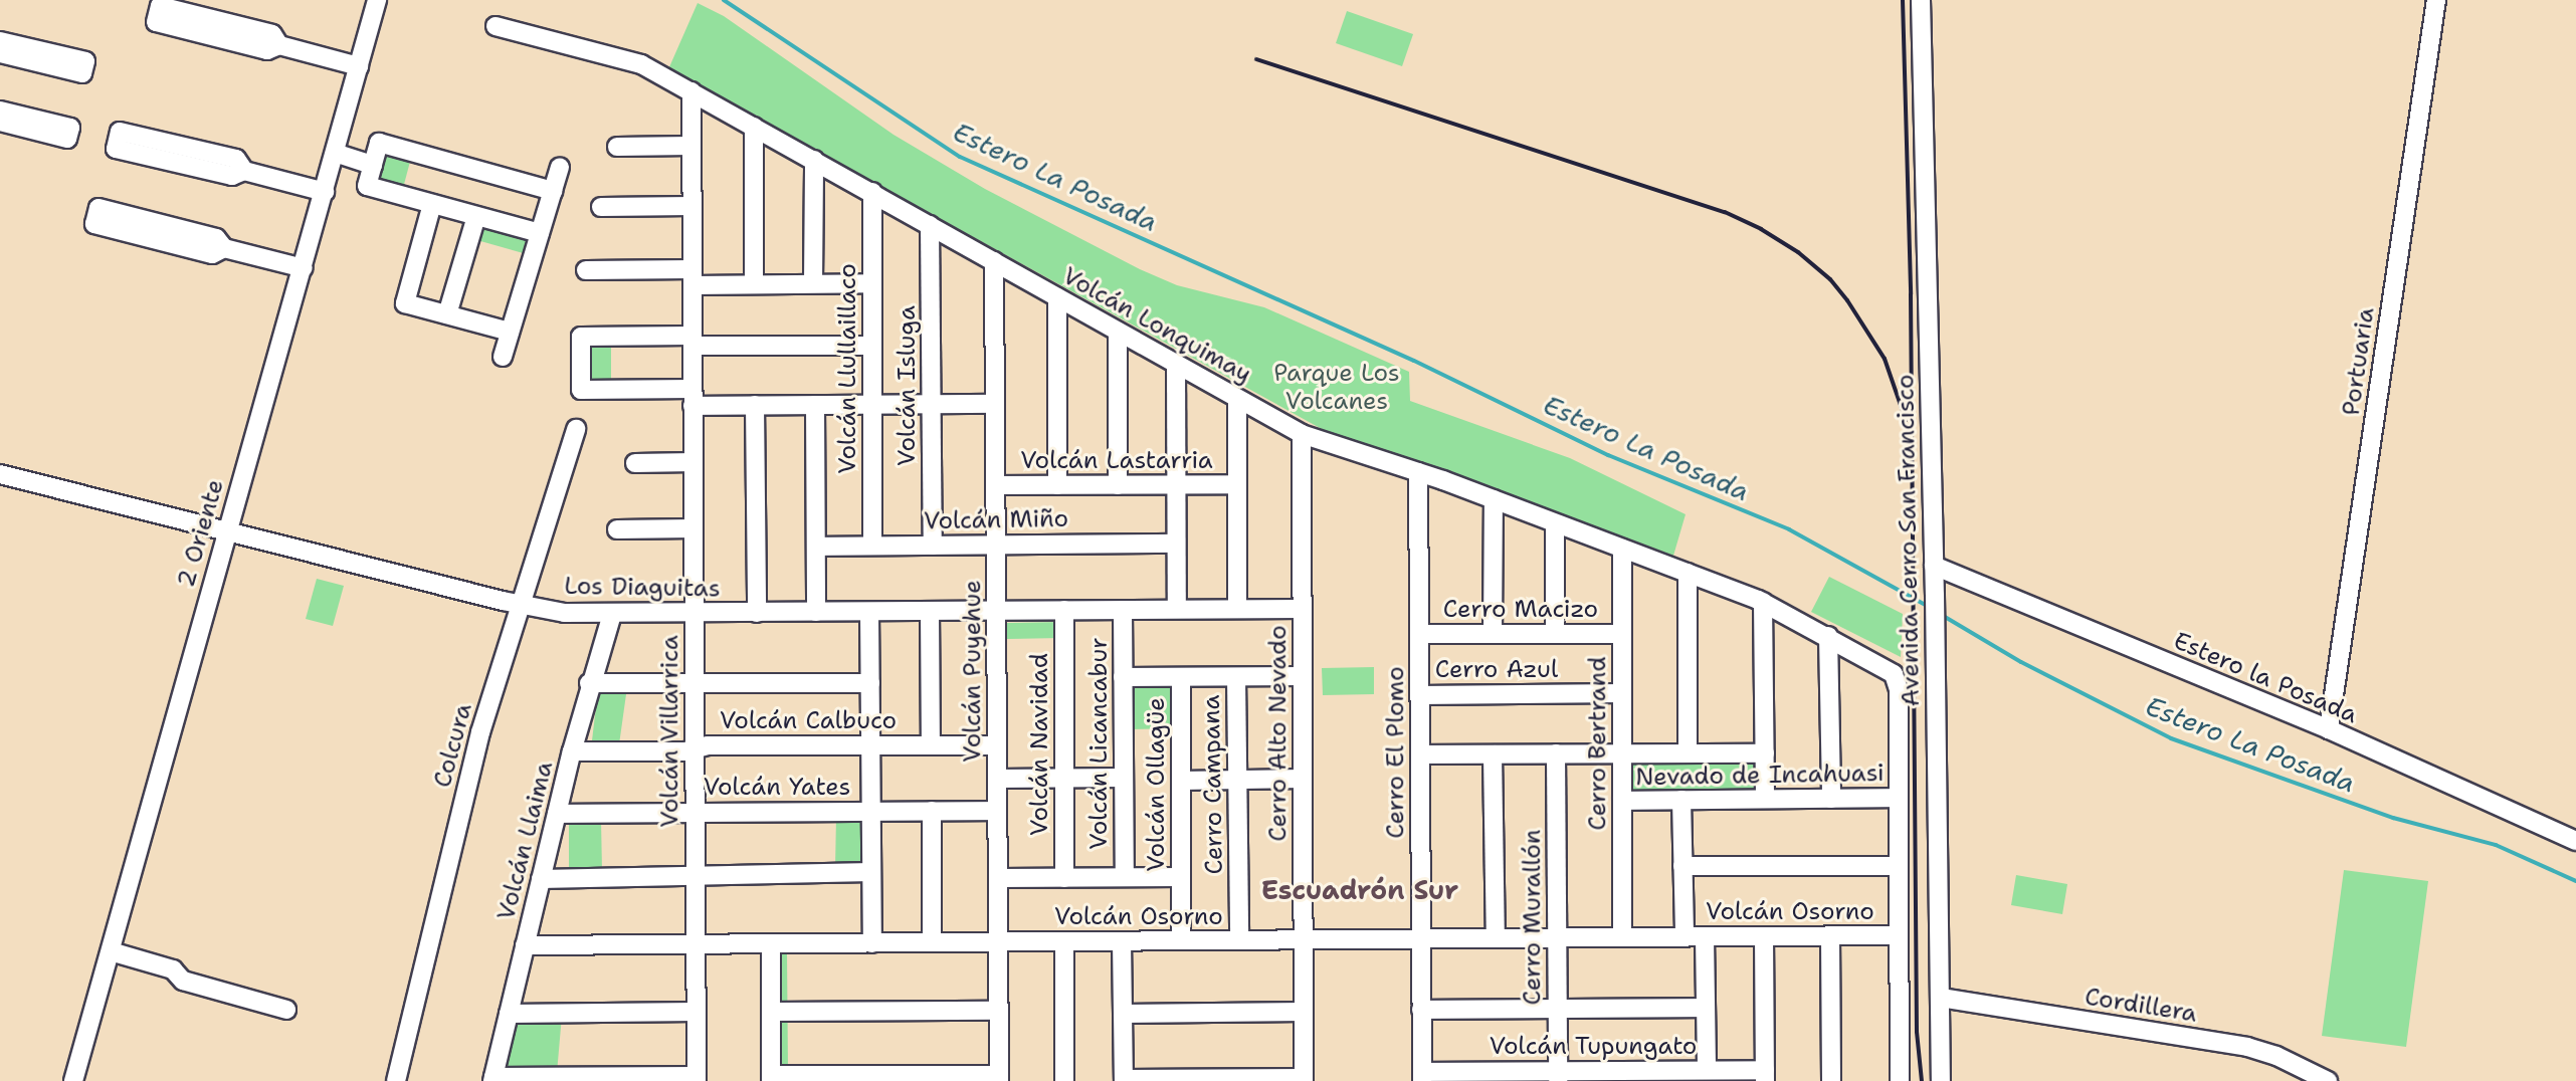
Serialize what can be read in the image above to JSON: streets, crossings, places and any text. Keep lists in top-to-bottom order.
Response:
{
  "streets": {
    "street": [
      "Volcán Lonquimay",
      "Portuaria",
      "Volcán Llullaillaco",
      "Volcán Isluga",
      "Volcán Lastarria",
      "Volcán Miño",
      "2 Oriente",
      "Avenida Cerro San Francisco",
      "Los Diaguitas",
      "Cerro Macizo",
      "Cerro Azul",
      "Volcán Puyehue",
      "Estero la Posada",
      "Volcán Calbuco",
      "Volcán Villarrica",
      "Cerro Alto Nevado",
      "Volcán Licancabur",
      "Cerro Bertrand",
      "Volcán Navidad",
      "Colcura",
      "Cerro El Plomo",
      "Nevado de Incahuasi",
      "Volcán Ollagüe",
      "Cerro Campana",
      "Volcán Yates",
      "Volcán Llaima",
      "Volcán Osorno",
      "Cerro Murallón",
      "Cordillera",
      "Volcán Tupungato"
    ]
  },
  "crossings": [
    ["Volcán Lonquimay", "Volcán Llullaillaco"],
    ["Volcán Lonquimay", "Volcán Isluga"],
    ["Volcán Lonquimay", "Volcán Puyehue"],
    ["Volcán Lonquimay", "Volcán Villarrica"],
    ["Volcán Lonquimay", "Cerro Alto Nevado"],
    ["Volcán Lonquimay", "Cerro Bertrand"],
    ["Volcán Lonquimay", "Cerro El Plomo"],
    ["Volcán Lonquimay", "Nevado de Incahuasi"],
    ["Portuaria", "Estero la Posada"],
    ["Volcán Llullaillaco", "Volcán Miño"],
    ["Volcán Isluga", "Volcán Miño"],
    ["Volcán Lastarria", "Volcán Puyehue"],
    ["Volcán Miño", "Volcán Puyehue"],
    ["2 Oriente", "Los Diaguitas"],
    ["Avenida Cerro San Francisco", "Estero la Posada"],
    ["Avenida Cerro San Francisco", "Cordillera"],
    ["Los Diaguitas", "Volcán Puyehue"],
    ["Los Diaguitas", "Volcán Villarrica"],
    ["Los Diaguitas", "Cerro Alto Nevado"],
    ["Los Diaguitas", "Volcán Licancabur"],
    ["Los Diaguitas", "Volcán Navidad"],
    ["Los Diaguitas", "Colcura"],
    ["Los Diaguitas", "Volcán Llaima"],
    ["Cerro Macizo", "Cerro Bertrand"],
    ["Cerro Macizo", "Cerro El Plomo"],
    ["Cerro Azul", "Cerro Bertrand"],
    ["Cerro Azul", "Cerro El Plomo"],
    ["Volcán Puyehue", "Volcán Calbuco"],
    ["Volcán Puyehue", "Volcán Yates"],
    ["Volcán Puyehue", "Volcán Osorno"],
    ["Volcán Calbuco", "Volcán Villarrica"],
    ["Volcán Calbuco", "Volcán Llaima"],
    ["Volcán Villarrica", "Volcán Yates"],
    ["Volcán Villarrica", "Volcán Osorno"],
    ["Cerro Alto Nevado", "Volcán Osorno"],
    ["Cerro Bertrand", "Nevado de Incahuasi"],
    ["Cerro Bertrand", "Volcán Osorno"],
    ["Cerro El Plomo", "Volcán Osorno"],
    ["Cerro El Plomo", "Volcán Tupungato"],
    ["Volcán Ollagüe", "Volcán Osorno"],
    ["Cerro Campana", "Volcán Osorno"],
    ["Volcán Yates", "Volcán Llaima"],
    ["Volcán Llaima", "Volcán Osorno"],
    ["Volcán Osorno", "Cerro Murallón"],
    ["Cerro Murallón", "Volcán Tupungato"]
  ],
  "districts": ["Escuadrón Sur"],
  "water": ["Estero La Posada"],
  "parks": ["Parque Los Volcanes"]
}
